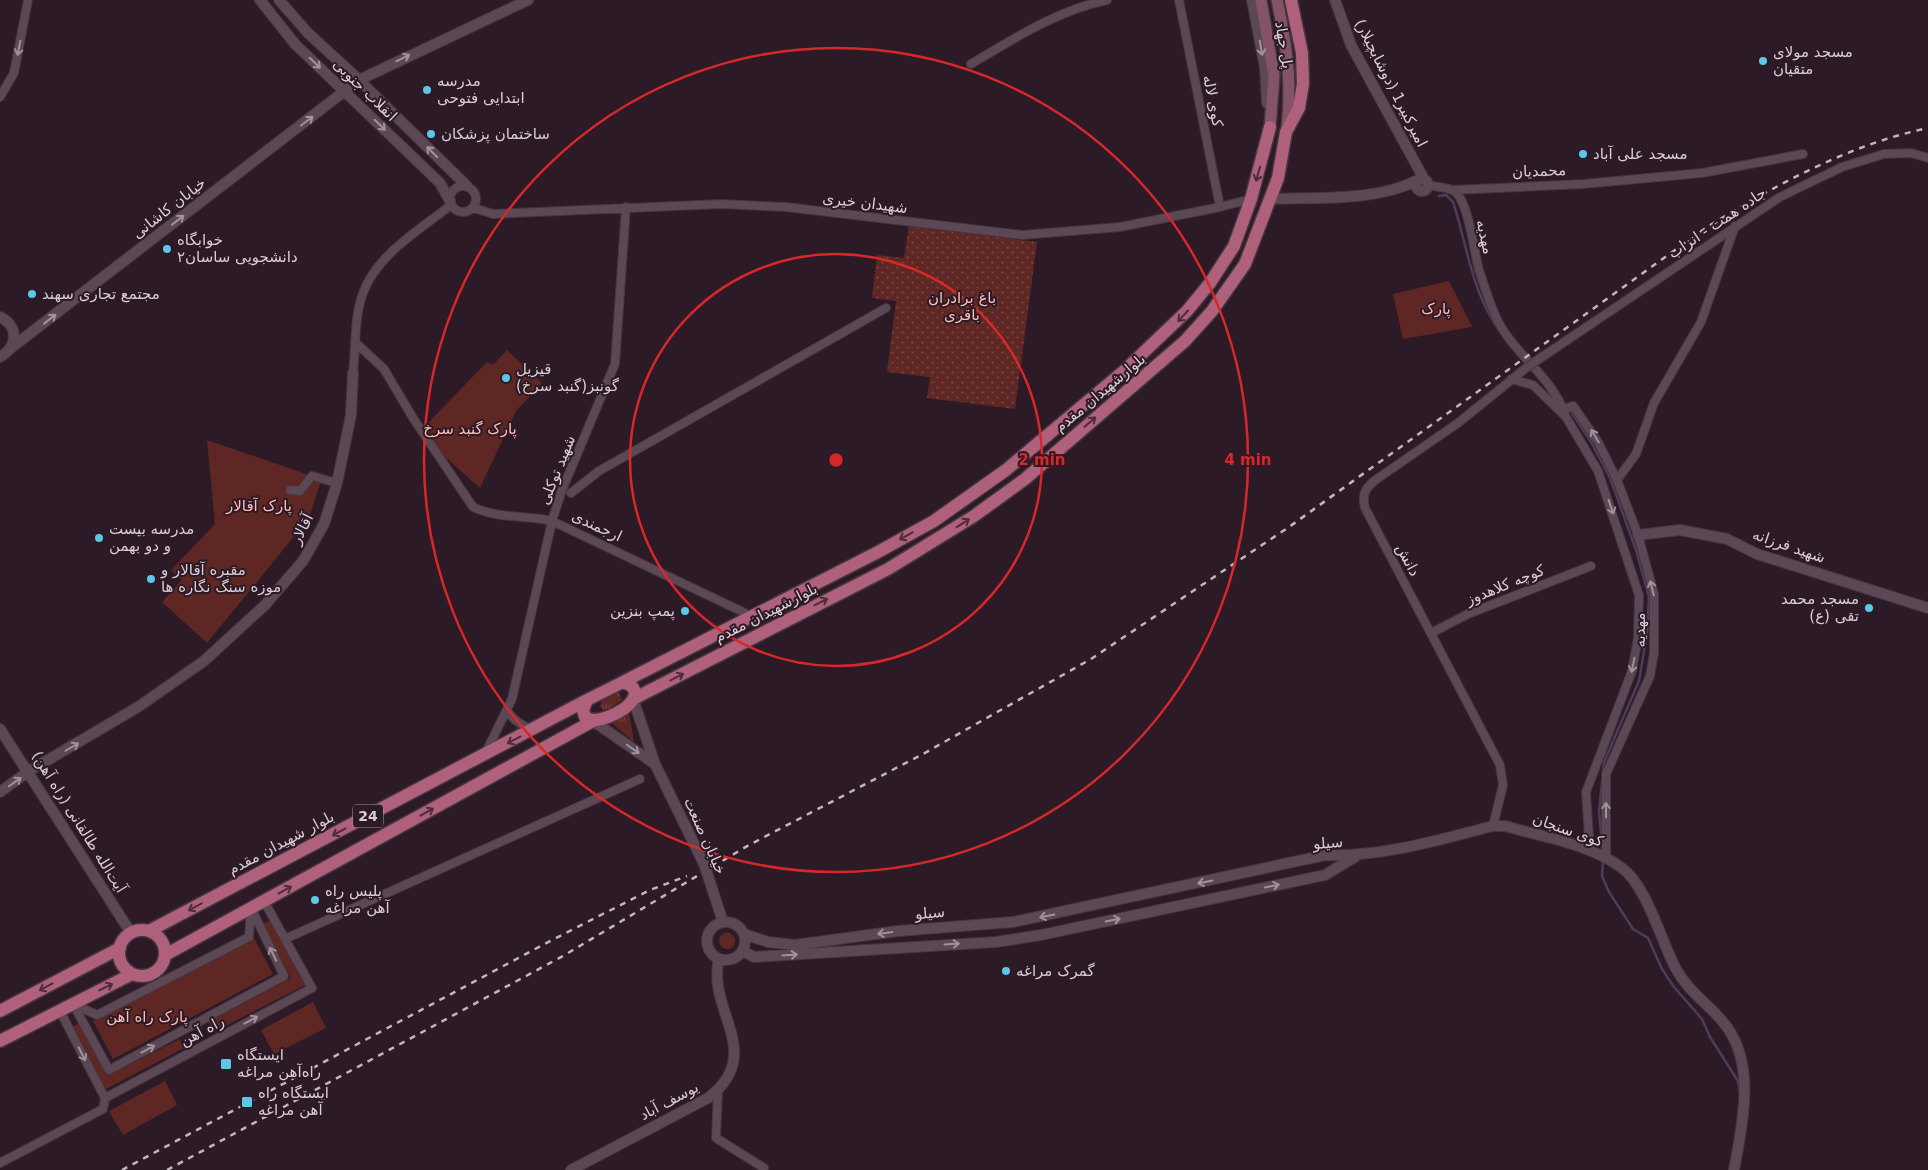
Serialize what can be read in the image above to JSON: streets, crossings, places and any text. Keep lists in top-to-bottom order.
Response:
{
  "streets": {
    "main road": [
      "پل جهاد",
      "بلوارشهیدان مقدم",
      "24",
      "بلوار شهیدان مقدم"
    ],
    "street": [
      "امیرکبیر1 (دوشابچیلار)",
      "انقلاب جنوبی",
      "کوی لاله",
      "محمدیان",
      "شهیدان خیری",
      "خیابان کاشانی",
      "جاده همت - انزاب",
      "مهدیه",
      "شهید توکلی",
      "ارجمندی",
      "آقالار",
      "شهید فرزانه",
      "دانش",
      "کوچه کلاهدوز",
      "(راه آهن) آیت‌الله طالقانی",
      "کوی سنجان",
      "خیابان صنعت",
      "سیلو",
      "راه آهن",
      "یوسف آباد"
    ]
  },
  "crossings": [
    ["پل جهاد", "بلوارشهیدان مقدم"],
    ["پل جهاد", "24"],
    ["انقلاب جنوبی", "شهیدان خیری"],
    ["انقلاب جنوبی", "خیابان کاشانی"],
    ["انقلاب جنوبی", "آقالار"],
    ["کوی لاله", "شهیدان خیری"],
    ["محمدیان", "مهدیه"],
    ["شهیدان خیری", "بلوارشهیدان مقدم"],
    ["شهیدان خیری", "شهید توکلی"],
    ["شهیدان خیری", "آقالار"],
    ["جاده همت - انزاب", "دانش"],
    ["مهدیه", "شهید فرزانه"],
    ["مهدیه", "کوی سنجان"],
    ["بلوارشهیدان مقدم", "ارجمندی"],
    ["بلوارشهیدان مقدم", "24"],
    ["بلوارشهیدان مقدم", "خیابان صنعت"],
    ["شهید توکلی", "ارجمندی"],
    ["شهید توکلی", "بلوار شهیدان مقدم"],
    ["ارجمندی", "آقالار"],
    ["آقالار", "(راه آهن) آیت‌الله طالقانی"],
    ["دانش", "کوچه کلاهدوز"],
    ["دانش", "کوی سنجان"],
    ["24", "(راه آهن) آیت‌الله طالقانی"],
    ["24", "خیابان صنعت"],
    ["24", "بلوار شهیدان مقدم"],
    ["24", "راه آهن"],
    ["(راه آهن) آیت‌الله طالقانی", "بلوار شهیدان مقدم"],
    ["کوی سنجان", "سیلو"],
    ["خیابان صنعت", "سیلو"],
    ["خیابان صنعت", "یوسف آباد"],
    ["سیلو", "یوسف آباد"]
  ],
  "one_way": ["خیابان کاشانی", "آقالار"],
  "parks": [
    "باغ برادران باقری",
    "پارک",
    "پارک گنبد سرخ",
    "پارک آقالار",
    "پارک راه آهن"
  ],
  "places": {
    "other": [
      "مسجد مولای متقیان",
      "مدرسه ابتدایی فتوحی",
      "ساختمان پزشکان",
      "مسجد علی آباد",
      "خوابگاه دانشجویی ساسان۲",
      "مجتمع تجاری سهند",
      "قیزیل گونبز(گنبد سرخ)",
      "مدرسه بیست و دو بهمن",
      "مقبره آقالار و موزه سنگ نگاره ها",
      "مسجد محمد تقی (ع)",
      "پمپ بنزین",
      "پلیس راه آهن مراغه",
      "گمرک مراغه"
    ],
    "transit": ["ایستگاه راه‌آهن مراغه", "ایستگاه راه آهن مراغه"]
  },
  "rings": ["2 min", "4 min"]
}
